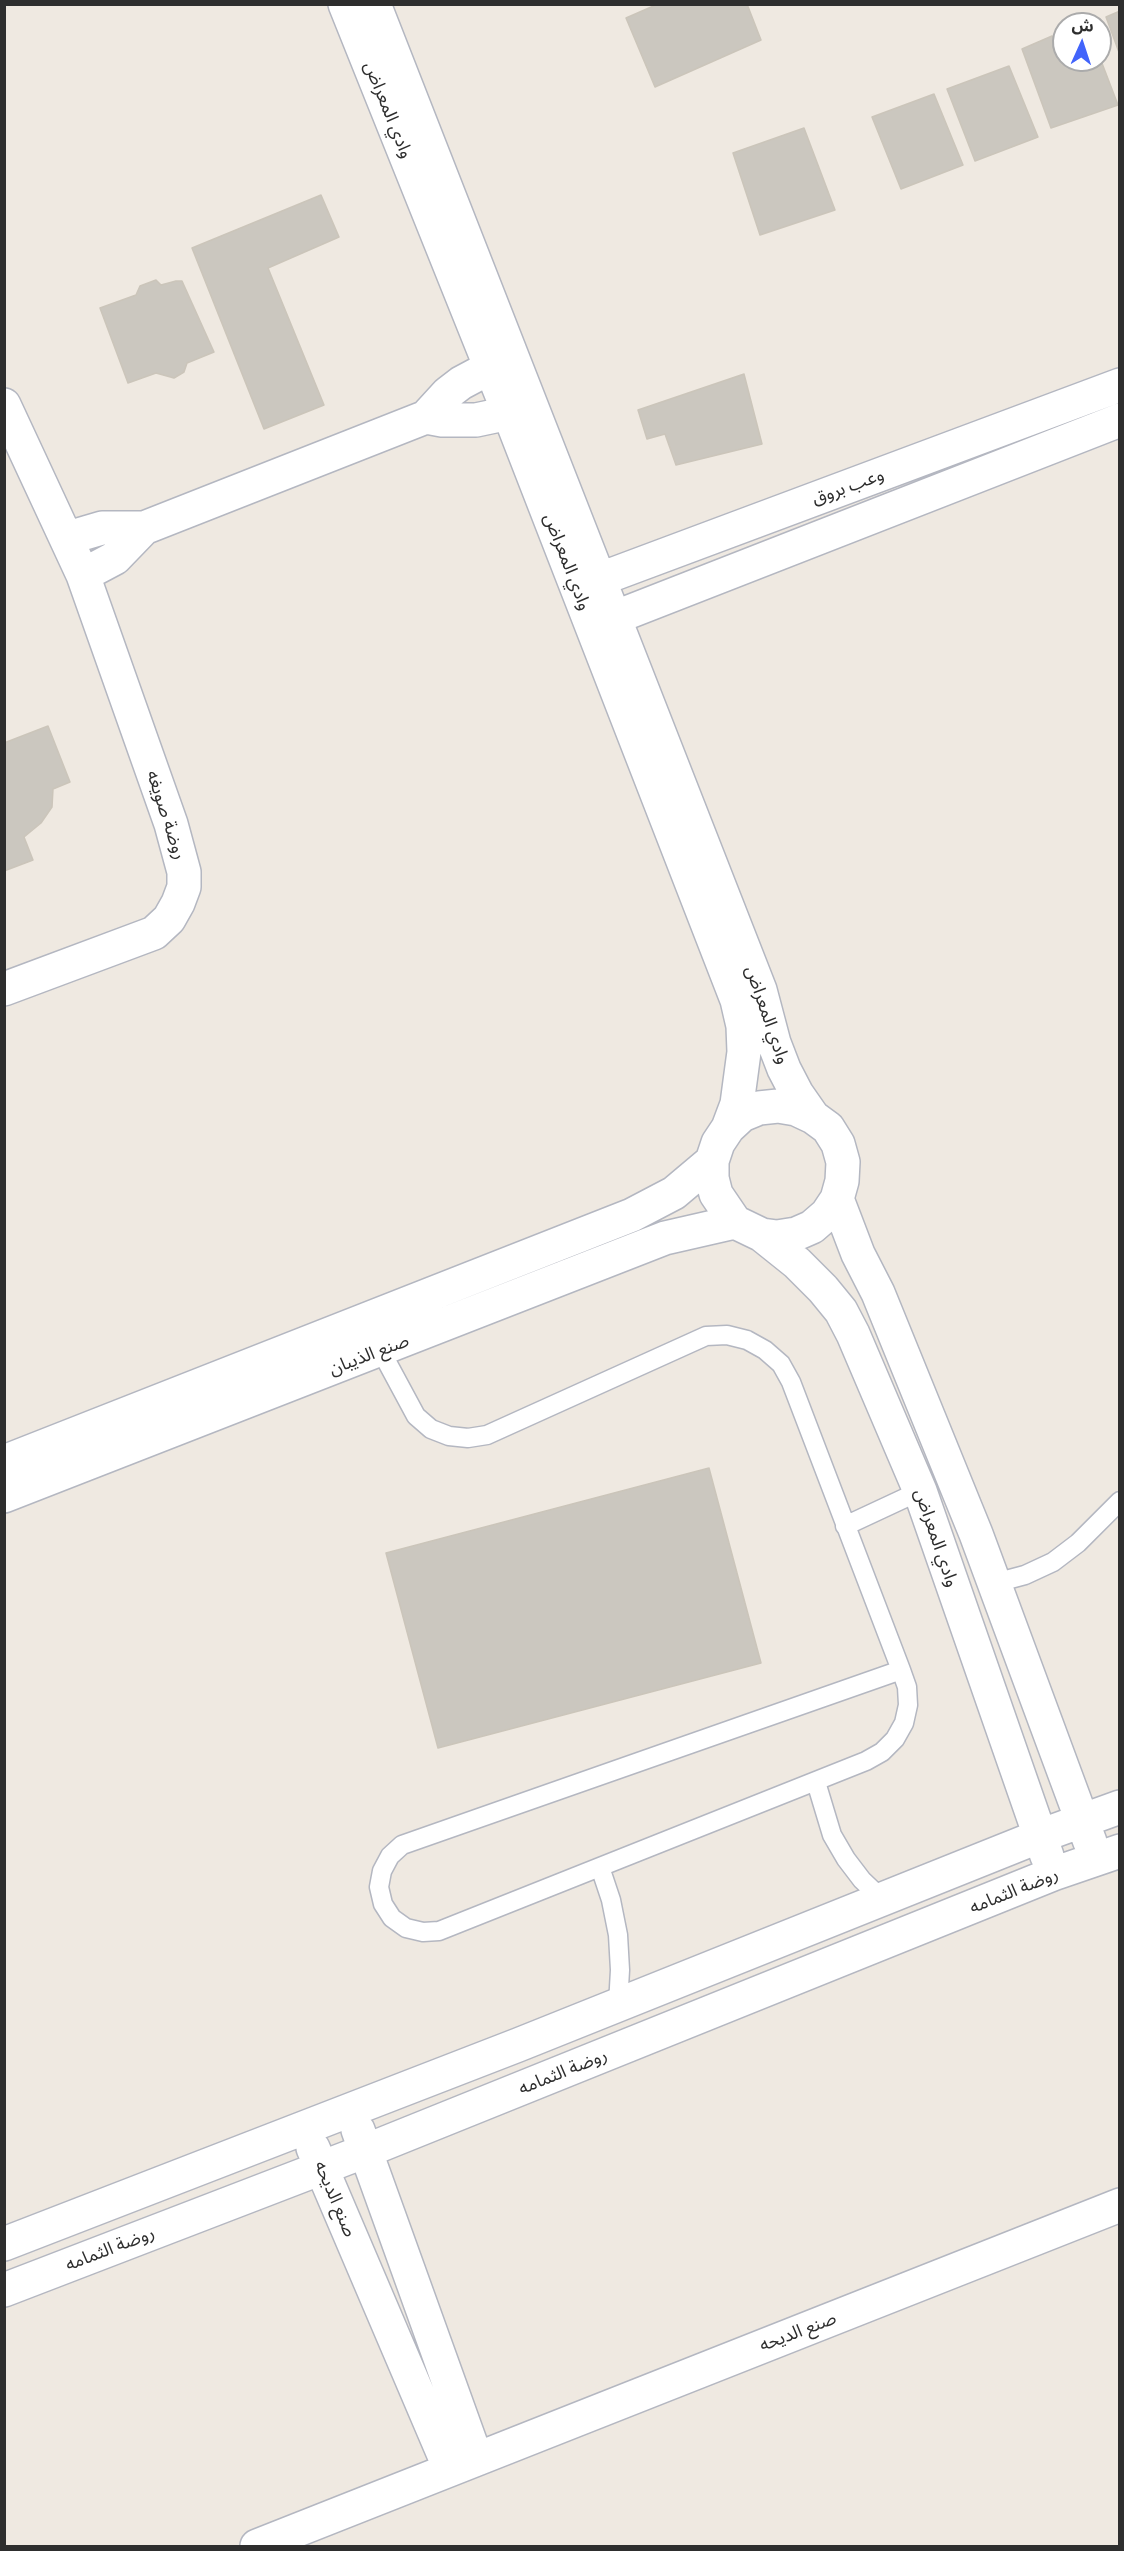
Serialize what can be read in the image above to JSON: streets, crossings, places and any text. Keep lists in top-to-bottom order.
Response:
{
  "streets": {
    "street": [
      "وادي المعراض",
      "وعب بروق",
      "روضة صويغه",
      "صنع الذيبان",
      "روضة الثمامه",
      "صنع الديحه"
    ]
  },
  "crossings": [
    ["وادي المعراض", "وعب بروق"],
    ["وادي المعراض", "صنع الذيبان"],
    ["وادي المعراض", "روضة الثمامه"],
    ["روضة الثمامه", "صنع الديحه"]
  ],
  "north": "top"
}
